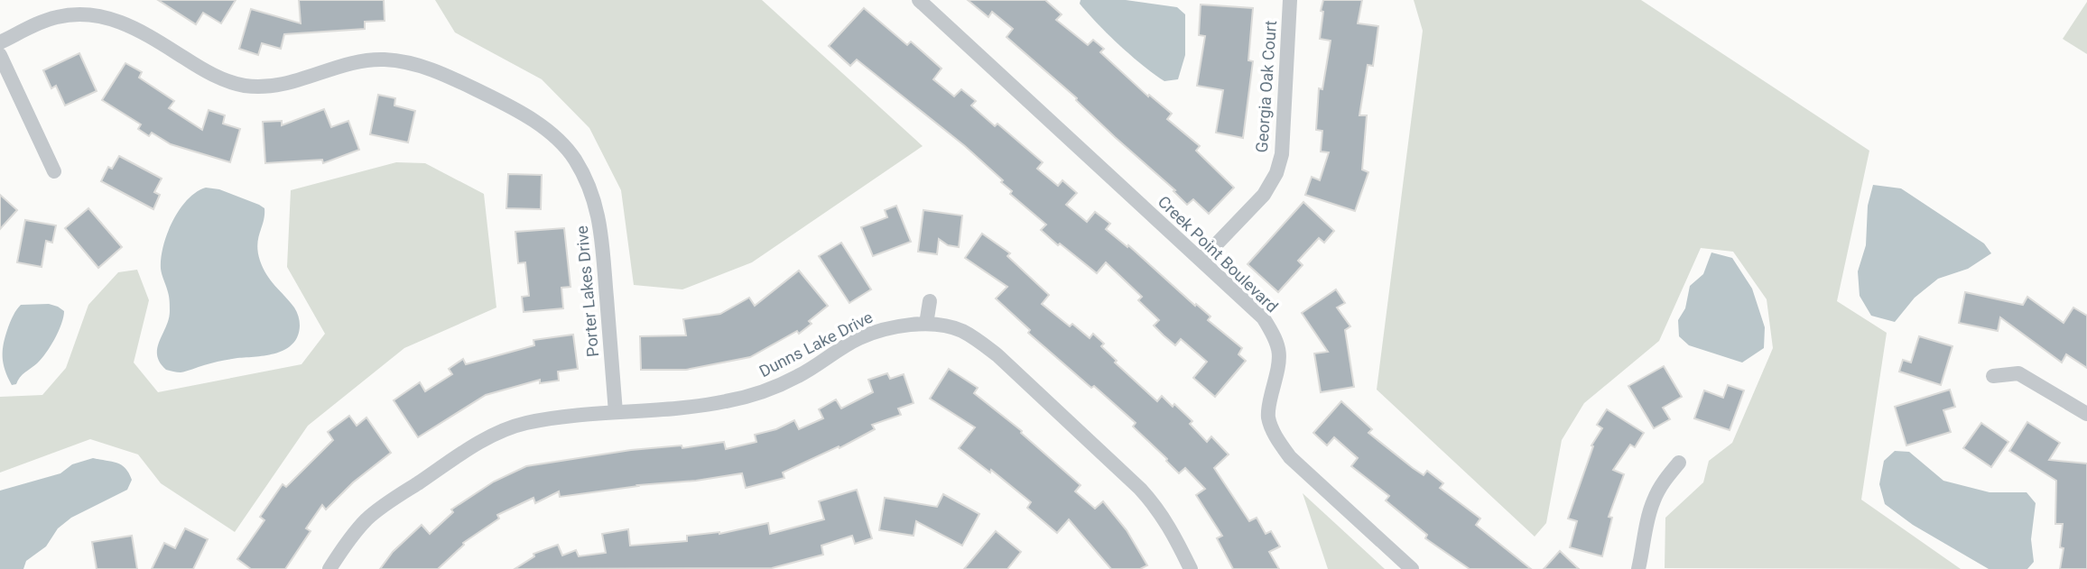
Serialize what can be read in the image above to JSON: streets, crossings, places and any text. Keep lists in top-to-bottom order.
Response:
{
  "streets": {
    "street": [
      "Georgia Oak Court",
      "Creek Point Boulevard",
      "Porter Lakes Drive",
      "Dunns Lake Drive"
    ]
  },
  "crossings": [
    ["Georgia Oak Court", "Creek Point Boulevard"],
    ["Porter Lakes Drive", "Dunns Lake Drive"]
  ]
}
